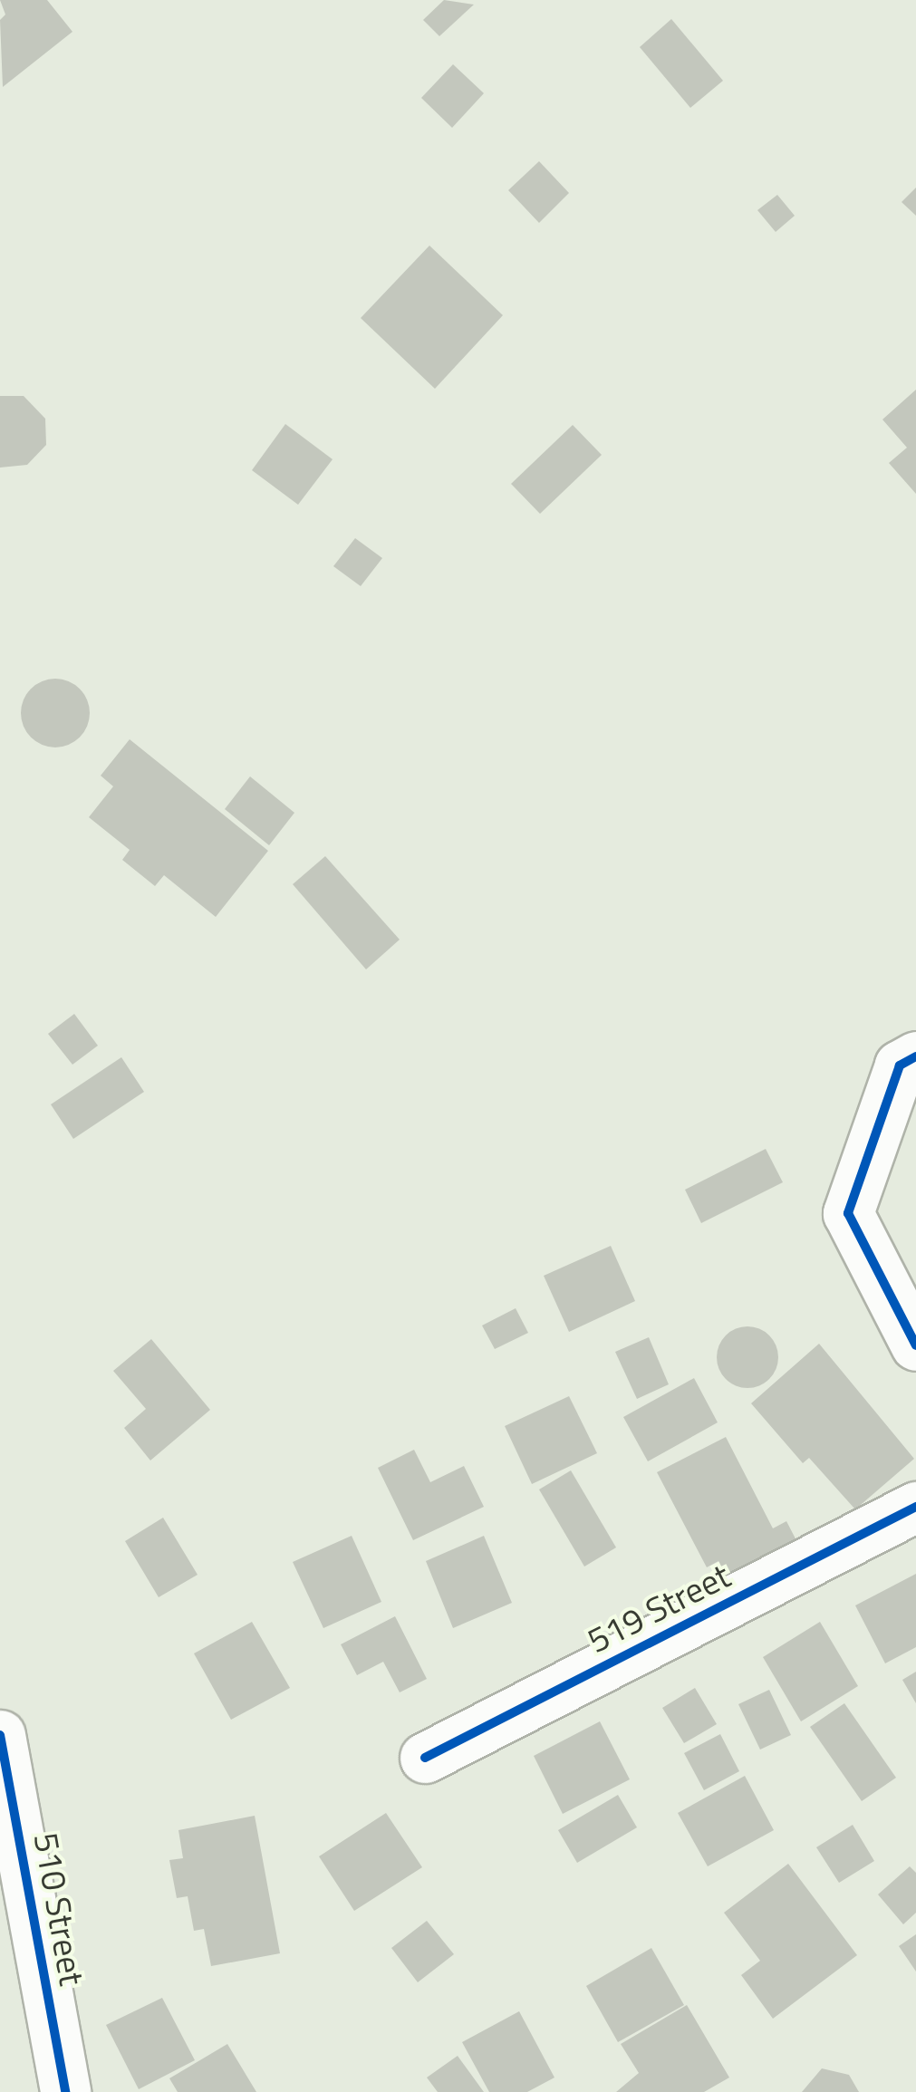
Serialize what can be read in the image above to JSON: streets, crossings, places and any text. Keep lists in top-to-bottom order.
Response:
{
  "streets": {
    "street": ["519 Street", "510 Street"]
  }
}
